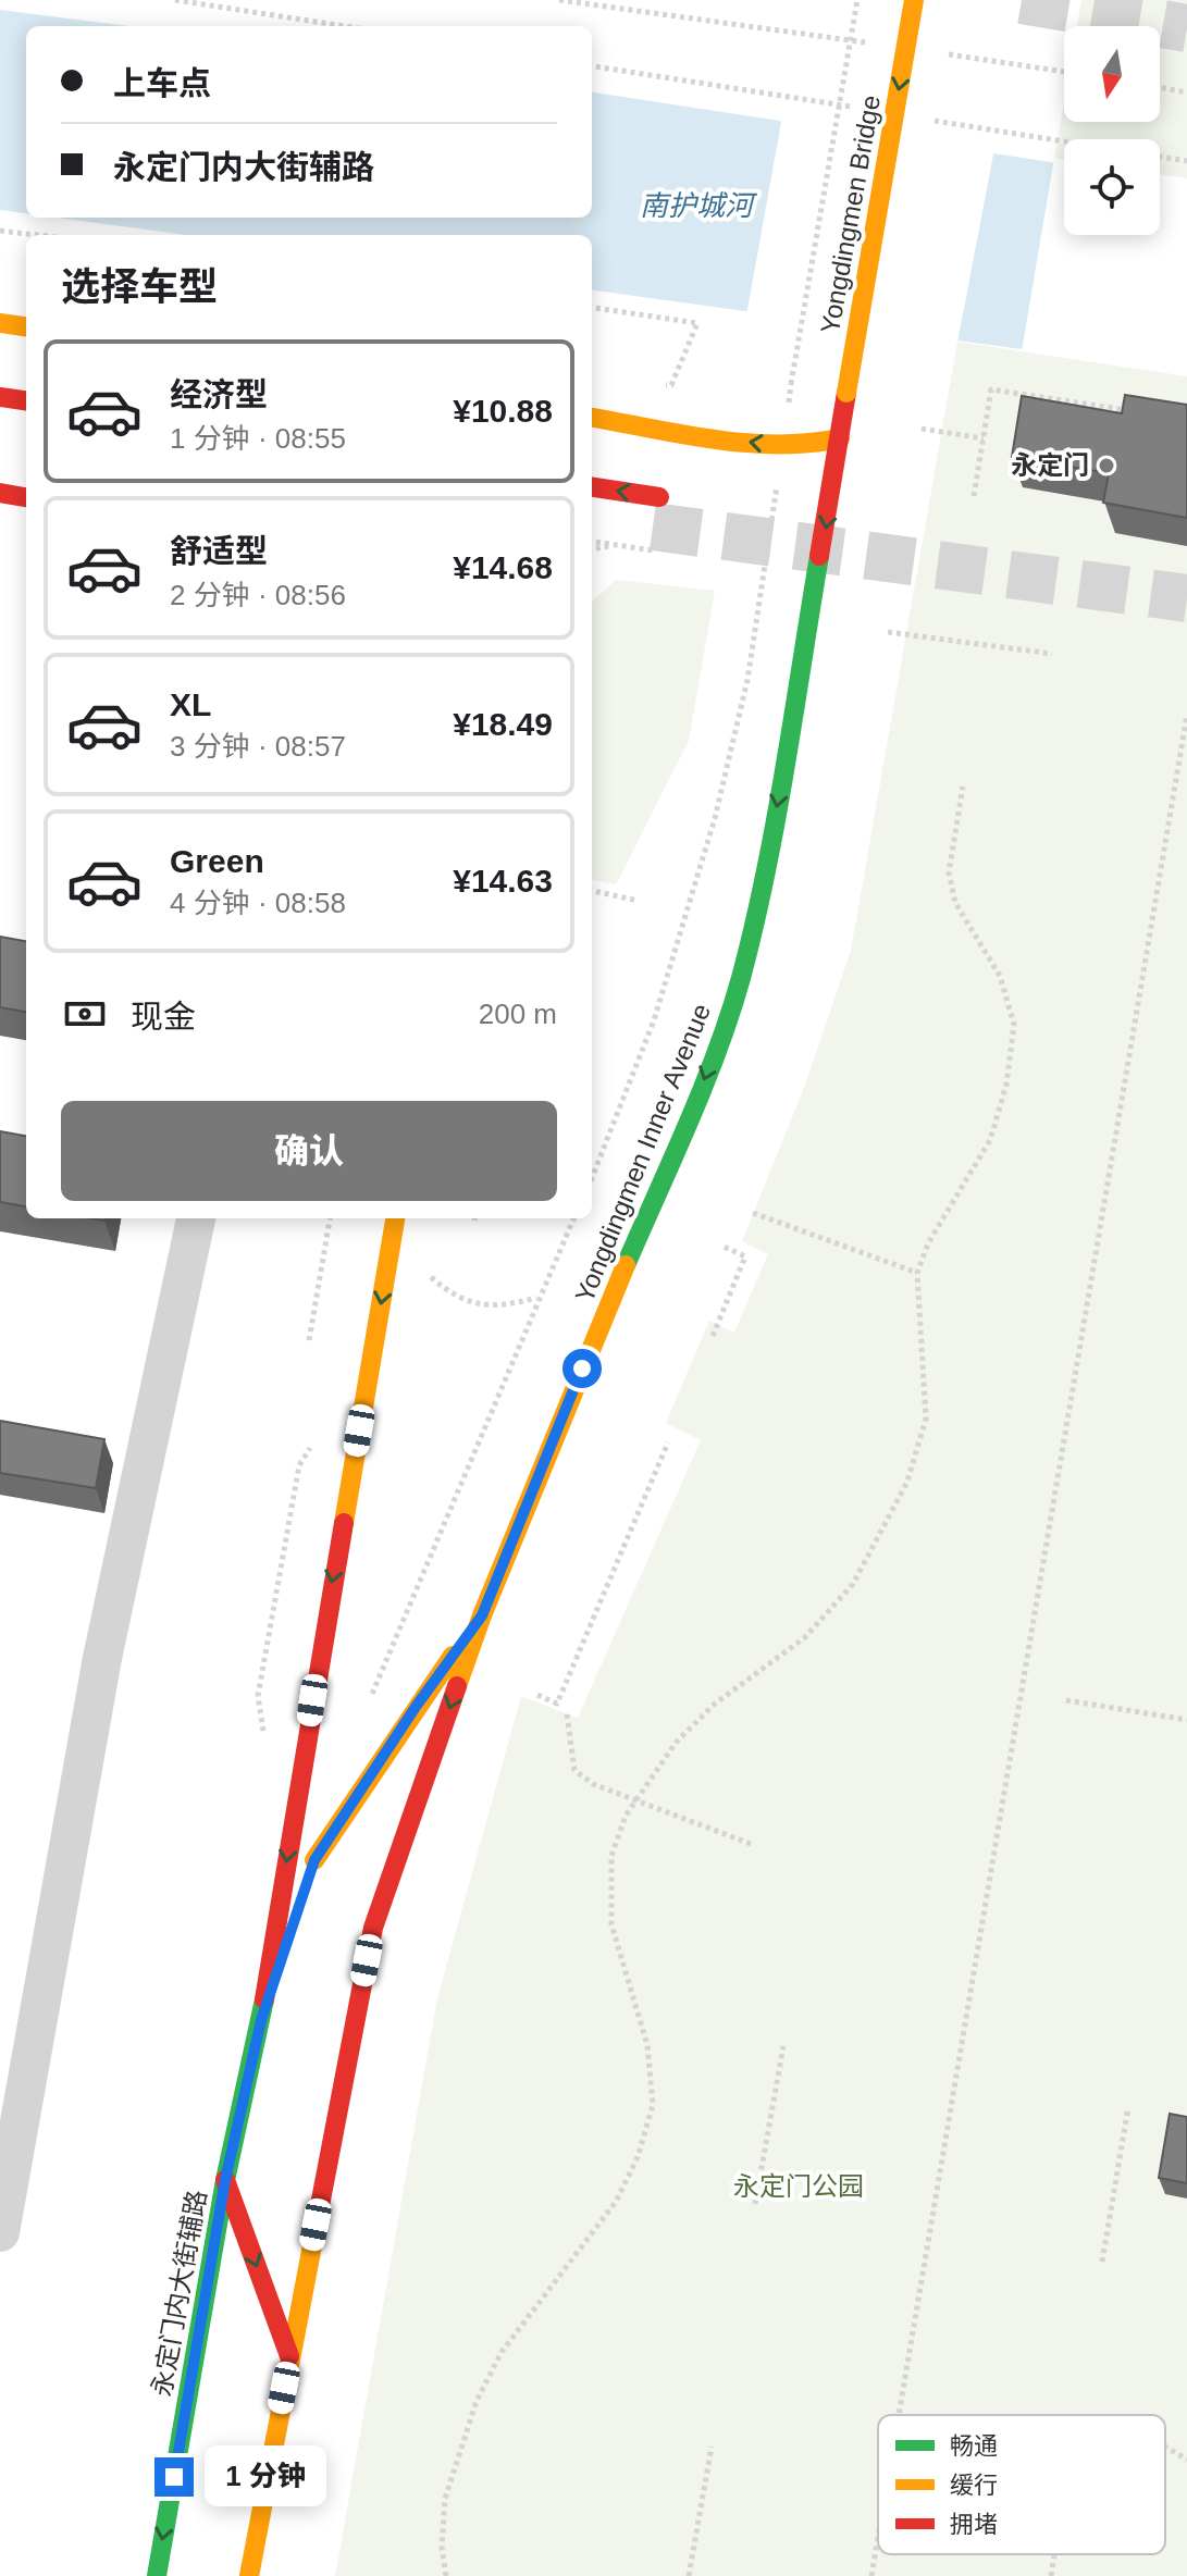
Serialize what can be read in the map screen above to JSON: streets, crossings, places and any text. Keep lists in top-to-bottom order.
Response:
{
  "streets": {
    "main road": ["Yongdingmen Bridge", "Yongdingmen Inner Avenue", "永定门内大街辅路"]
  },
  "crossings": [
    ["Yongdingmen Bridge", "Yongdingmen Inner Avenue"]
  ],
  "one_way": ["Yongdingmen Bridge", "永定门内大街辅路"],
  "water": ["南护城河"],
  "parks": ["永定门公园"],
  "places": ["永定门"],
  "legend": ["畅通", "缓行", "拥堵"],
  "north": "bottom",
  "page": {
    "banner": ["上车点", "永定门内大街辅路"],
    "heading": "选择车型",
    "list": [
      {
        "name": "经济型",
        "note": "1 分钟 · 08:55",
        "value": "¥10.88"
      },
      {
        "name": "舒适型",
        "note": "2 分钟 · 08:56",
        "value": "¥14.68"
      },
      {
        "name": "XL",
        "note": "3 分钟 · 08:57",
        "value": "¥18.49"
      },
      {
        "name": "Green",
        "note": "4 分钟 · 08:58",
        "value": "¥14.63"
      }
    ],
    "pay": ["现金", "200 m"],
    "buttons": "确认",
    "bubble": "1 分钟"
  }
}
